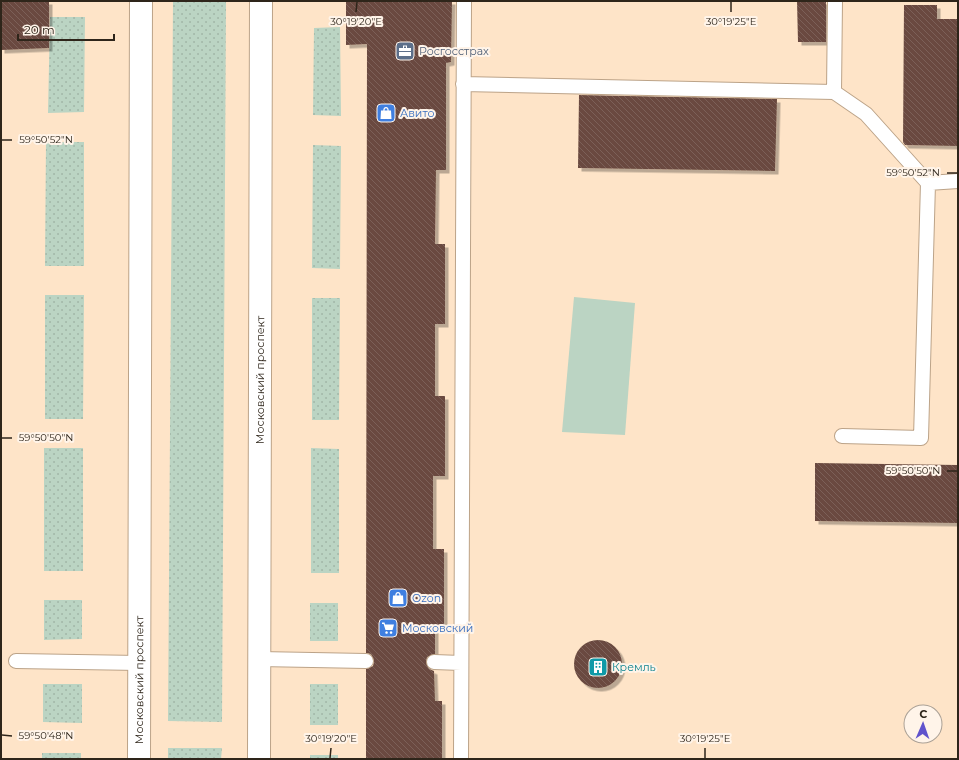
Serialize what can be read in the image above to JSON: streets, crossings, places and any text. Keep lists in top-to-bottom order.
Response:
{
  "streets": {
    "main road": ["Московский проспект"]
  },
  "places": {
    "office": ["Росгосстрах"],
    "shop": ["Авито", "Ozon"],
    "supermarket": ["Московский"],
    "building": ["Кремль"]
  },
  "scale_bar": "20 m",
  "north": "top",
  "coordinates": [
    "30°19'20\"E",
    "30°19'25\"E",
    "59°50'52\"N",
    "59°50'50\"N",
    "59°50'48\"N"
  ]
}
